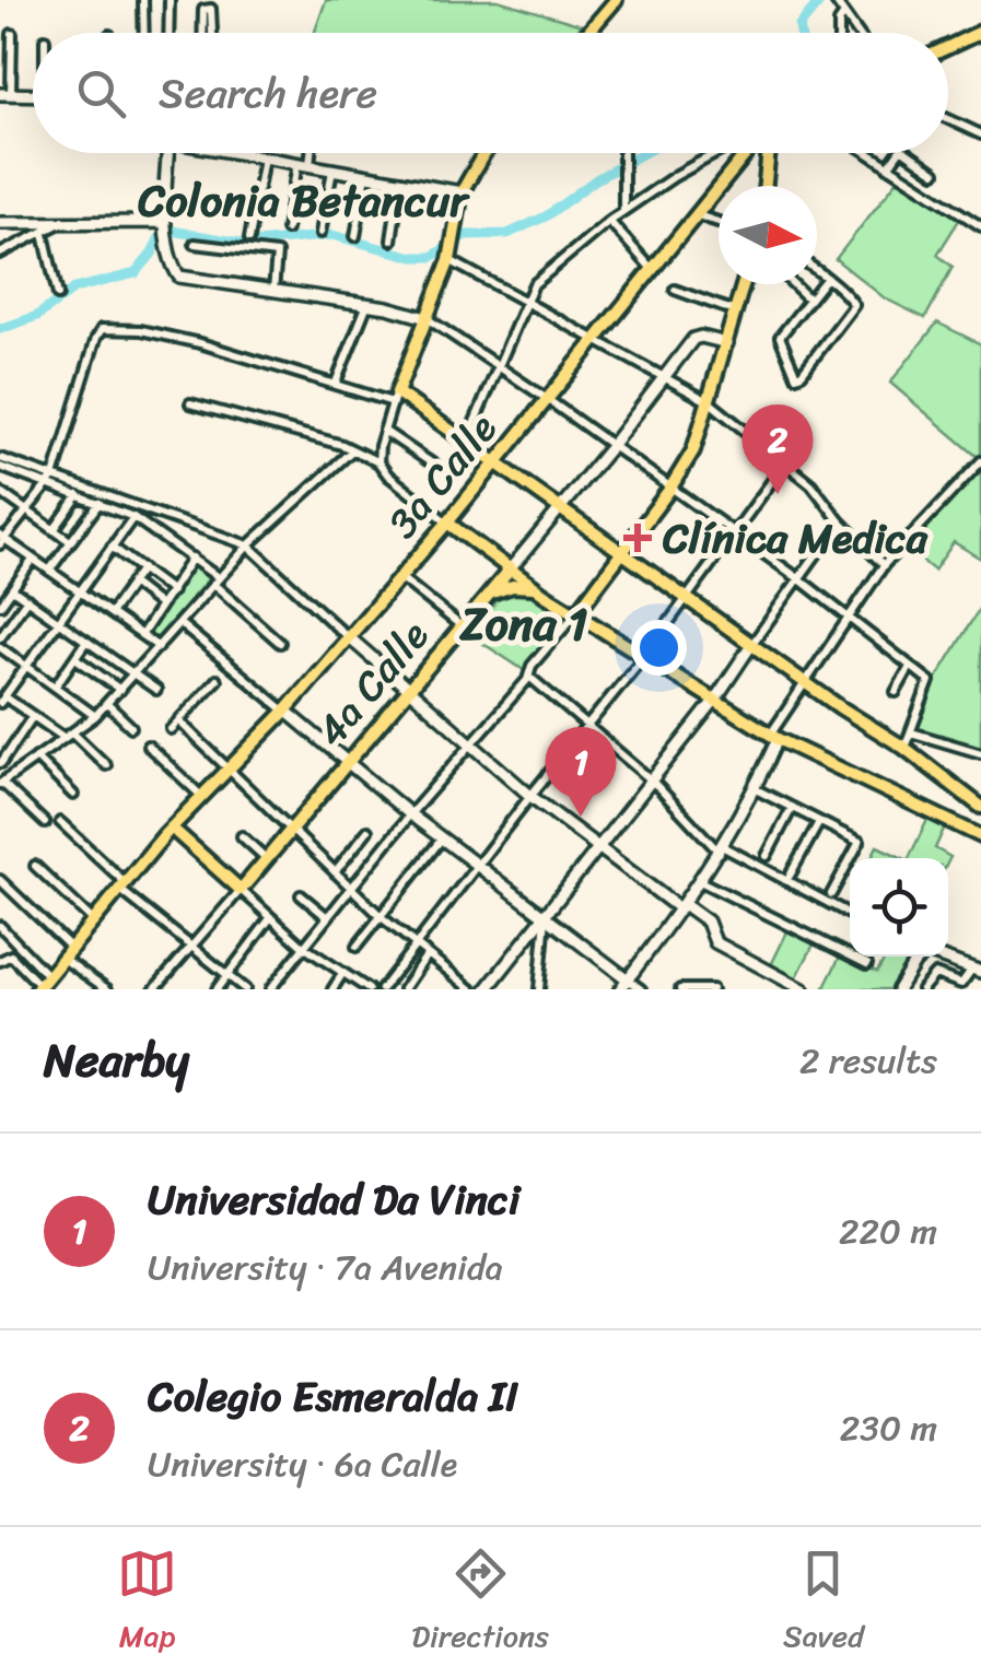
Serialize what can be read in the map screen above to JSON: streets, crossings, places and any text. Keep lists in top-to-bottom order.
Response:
{
  "streets": {
    "main road": ["3a Calle", "4a Calle"]
  },
  "districts": ["Colonia Betancur", "Zona 1"],
  "places": {
    "health": ["Clínica Medica"]
  },
  "north": "right",
  "page": {
    "search": "Search here",
    "pins": ["2", "1"],
    "heading": ["Nearby", "2 results"],
    "list": [
      {
        "mark": "1",
        "name": "Universidad Da Vinci",
        "note": "University · 7a Avenida",
        "value": "220 m"
      },
      {
        "mark": "2",
        "name": "Colegio Esmeralda II",
        "note": "University · 6a Calle",
        "value": "230 m"
      }
    ],
    "nav": ["Map", "Directions", "Saved"]
  }
}
